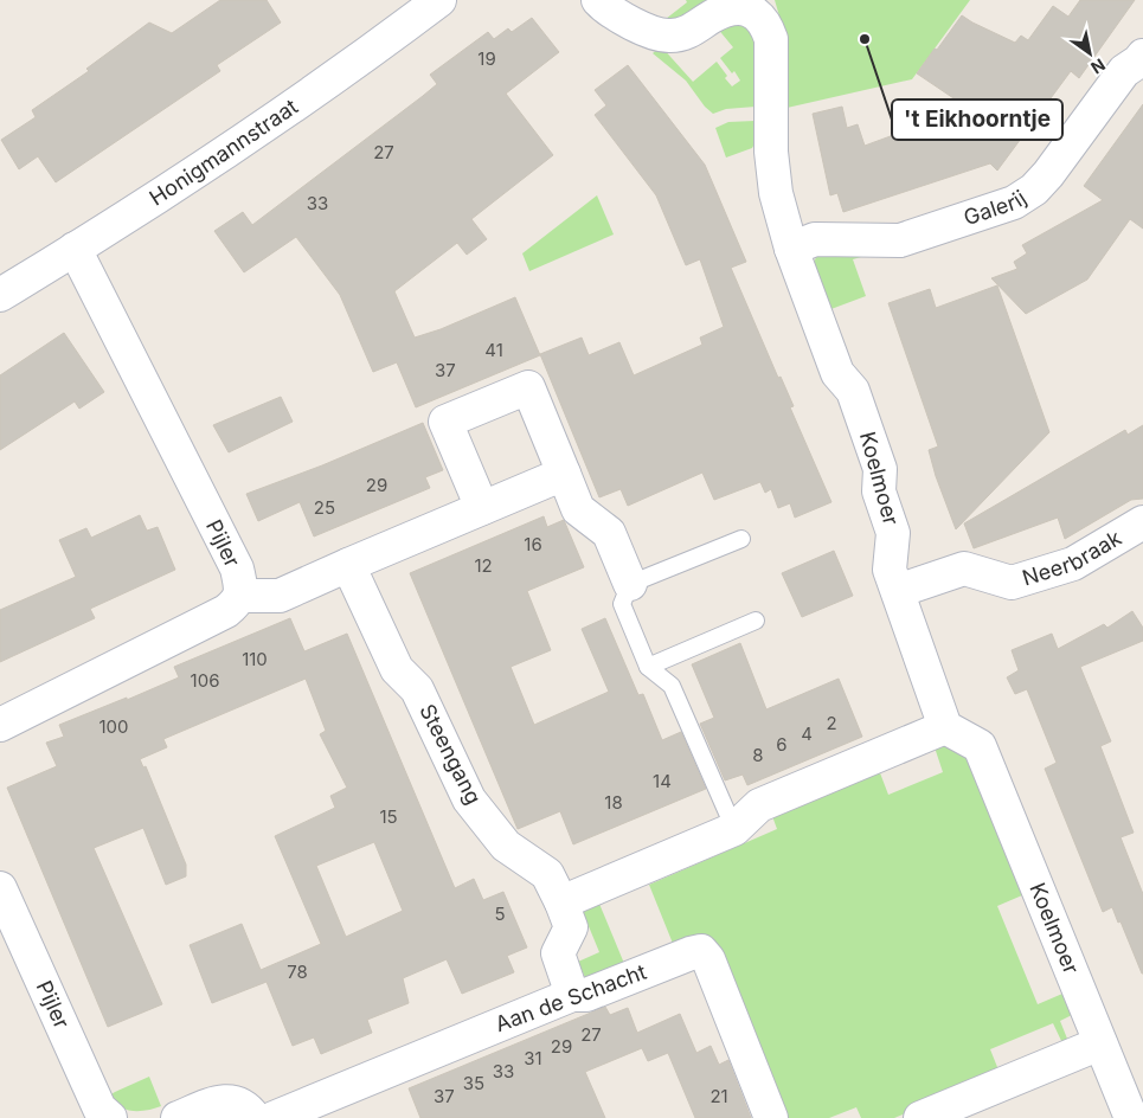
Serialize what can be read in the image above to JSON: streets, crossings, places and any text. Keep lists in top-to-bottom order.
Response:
{
  "streets": {
    "street": [
      "Honigmannstraat",
      "Galerij",
      "Koelmoer",
      "Pijler",
      "Neerbraak",
      "Steengang",
      "Aan de Schacht"
    ]
  },
  "crossings": [
    ["Honigmannstraat", "Pijler"],
    ["Galerij", "Koelmoer"],
    ["Koelmoer", "Neerbraak"],
    ["Steengang", "Aan de Schacht"]
  ],
  "places": ["'t Eikhoorntje"],
  "house_numbers": [
    "19",
    "27",
    "33",
    "41",
    "37",
    "29",
    "25",
    "16",
    "12",
    "110",
    "106",
    "2",
    "100",
    "4",
    "6",
    "8",
    "14",
    "18",
    "15",
    "5",
    "78",
    "27",
    "29",
    "31",
    "33",
    "35",
    "37",
    "21"
  ],
  "north": "bottom right"
}
